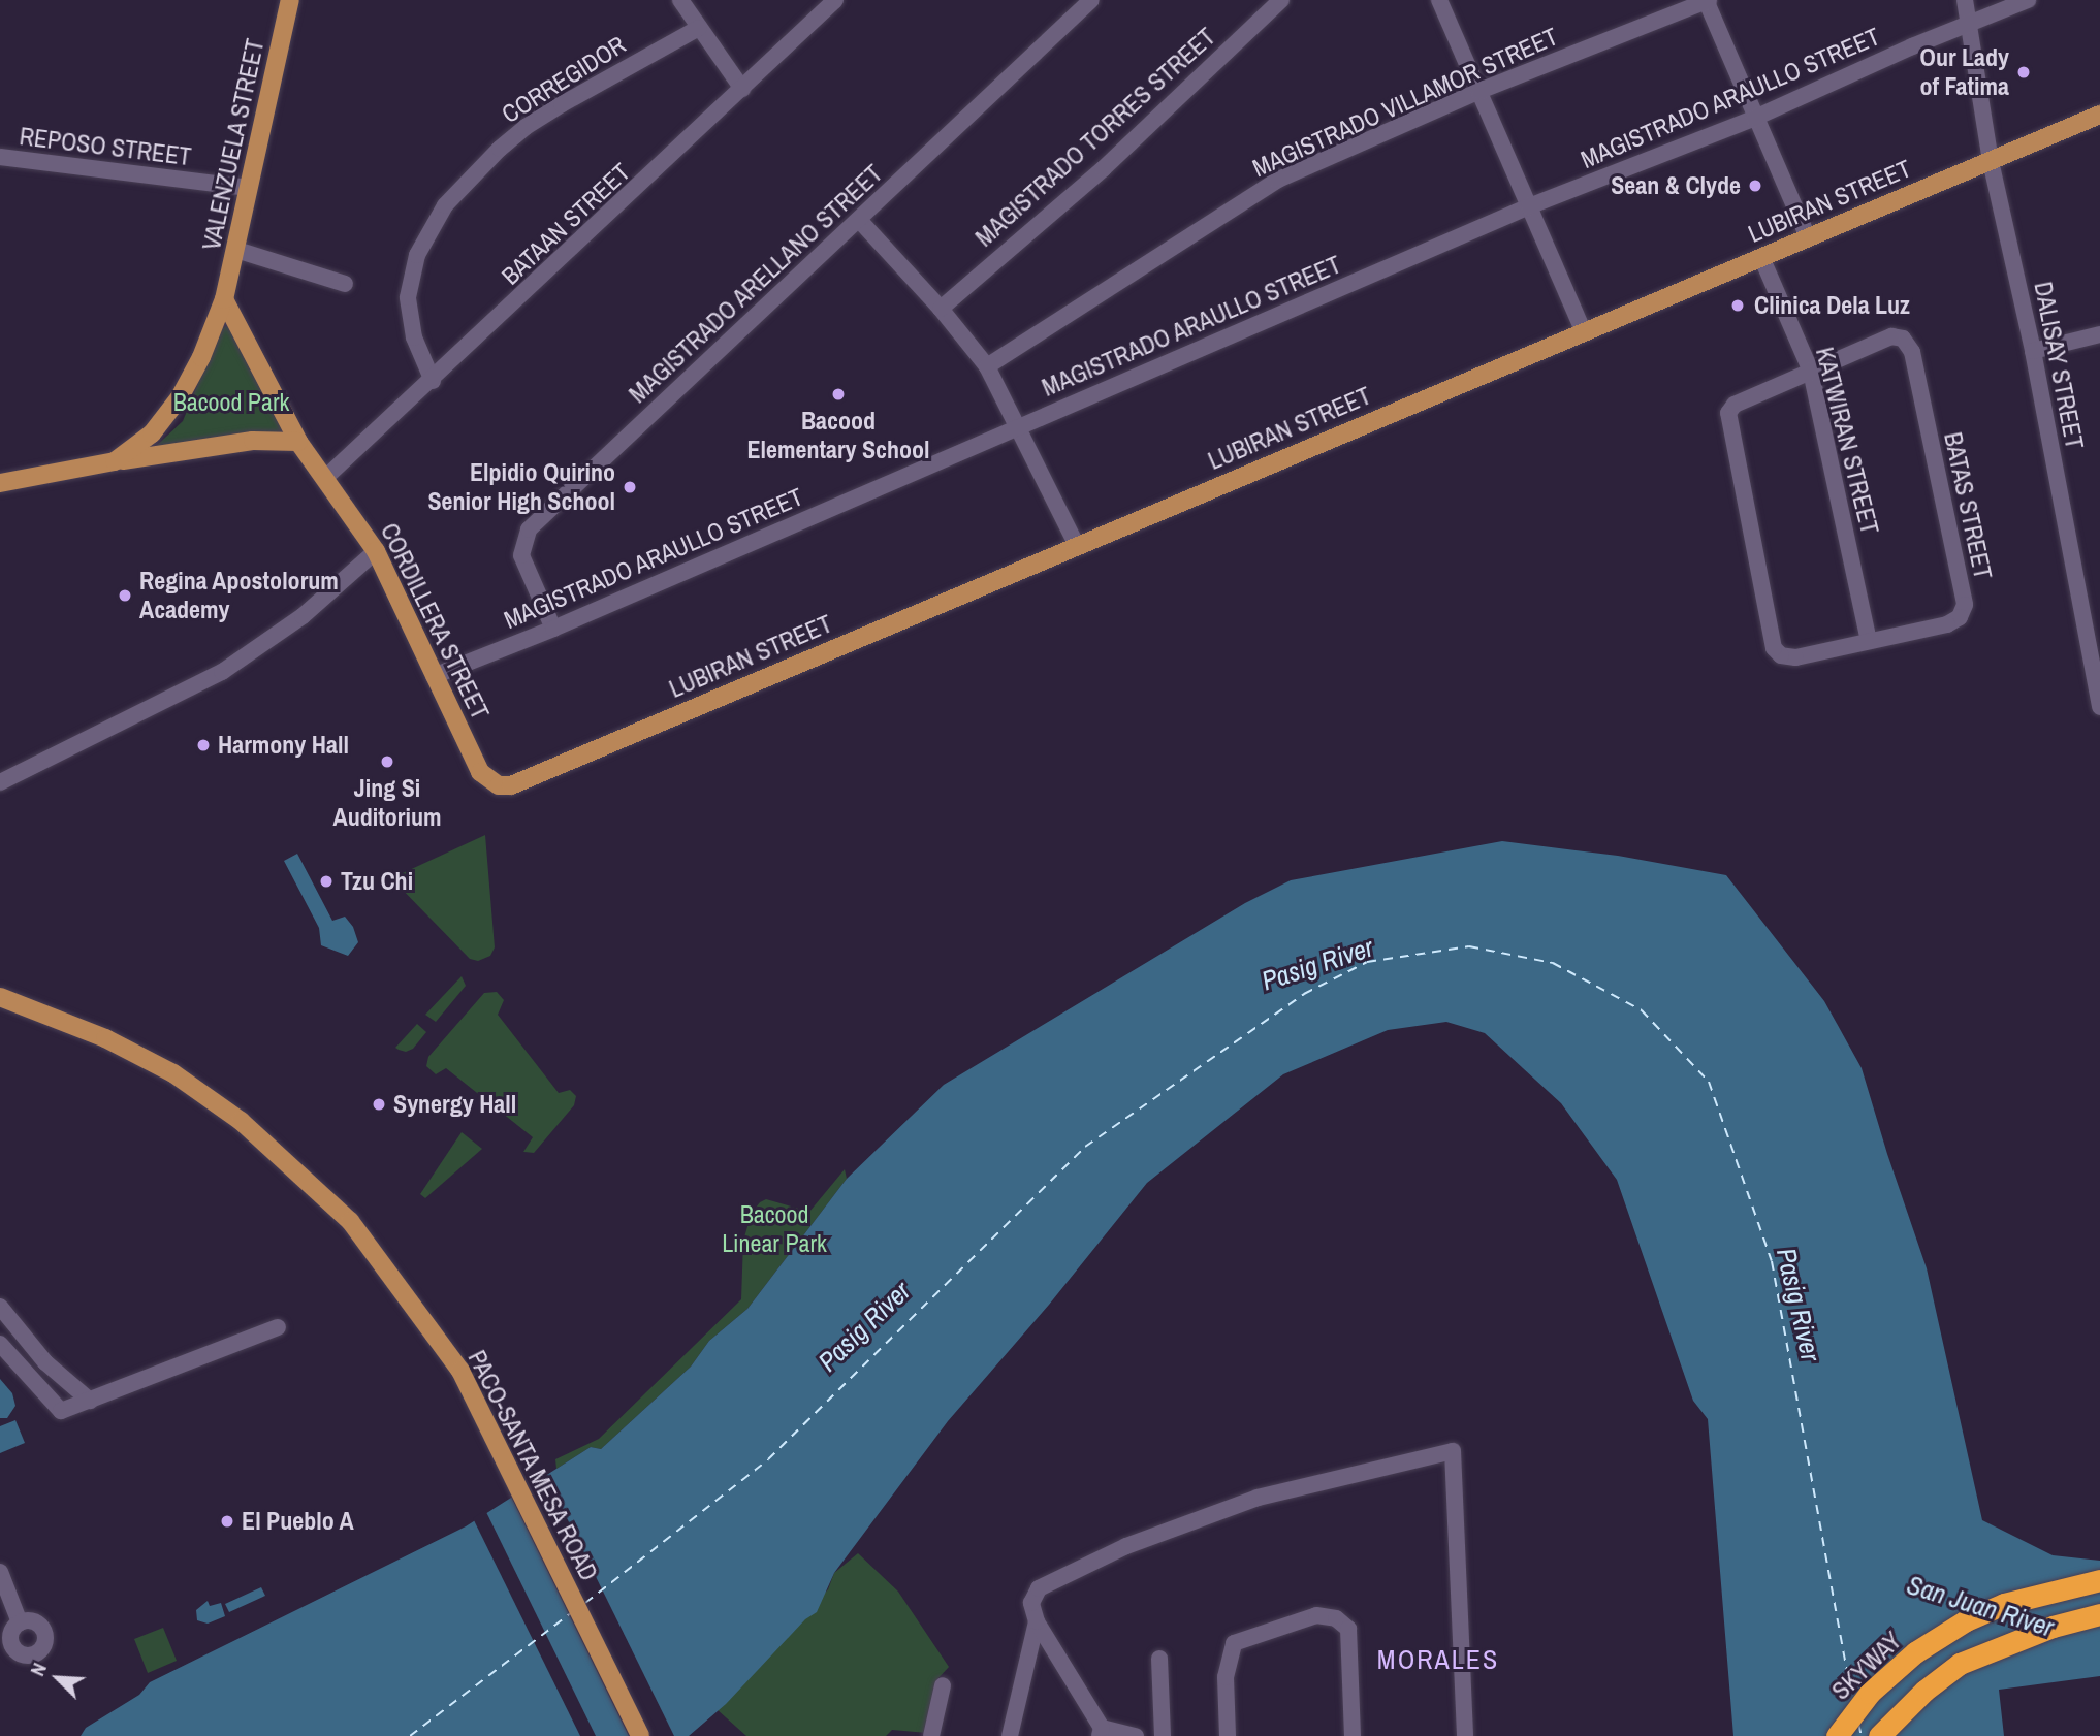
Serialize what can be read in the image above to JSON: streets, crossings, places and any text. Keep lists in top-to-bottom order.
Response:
{
  "streets": {
    "highway": ["SKYWAY"],
    "main road": [
      "VALENZUELA STREET",
      "LUBIRAN STREET",
      "CORDILLERA STREET",
      "PACO-SANTA MESA ROAD"
    ],
    "street": [
      "CORREGIDOR",
      "MAGISTRADO ARAULLO STREET",
      "MAGISTRADO VILLAMOR STREET",
      "MAGISTRADO TORRES STREET",
      "REPOSO STREET",
      "BATAAN STREET",
      "MAGISTRADO ARELLANO STREET",
      "DALISAY STREET",
      "KATWIRAN STREET",
      "BATAS STREET"
    ]
  },
  "crossings": [
    ["CORREGIDOR", "BATAAN STREET"],
    ["MAGISTRADO ARAULLO STREET", "MAGISTRADO ARELLANO STREET"],
    ["MAGISTRADO ARAULLO STREET", "DALISAY STREET"],
    ["MAGISTRADO ARAULLO STREET", "CORDILLERA STREET"],
    ["VALENZUELA STREET", "REPOSO STREET"],
    ["LUBIRAN STREET", "DALISAY STREET"],
    ["LUBIRAN STREET", "KATWIRAN STREET"],
    ["LUBIRAN STREET", "CORDILLERA STREET"],
    ["BATAAN STREET", "CORDILLERA STREET"],
    ["KATWIRAN STREET", "BATAS STREET"]
  ],
  "districts": ["MORALES"],
  "water": ["Pasig River", "San Juan River"],
  "parks": ["Bacood Park", "Bacood Linear Park"],
  "places": [
    "Our Lady of Fatima",
    "Sean & Clyde",
    "Clinica Dela Luz",
    "Bacood Elementary School",
    "Elpidio Quirino Senior High School",
    "Regina Apostolorum Academy",
    "Harmony Hall",
    "Jing Si Auditorium",
    "Tzu Chi",
    "Synergy Hall",
    "El Pueblo A"
  ],
  "north": "top left"
}
